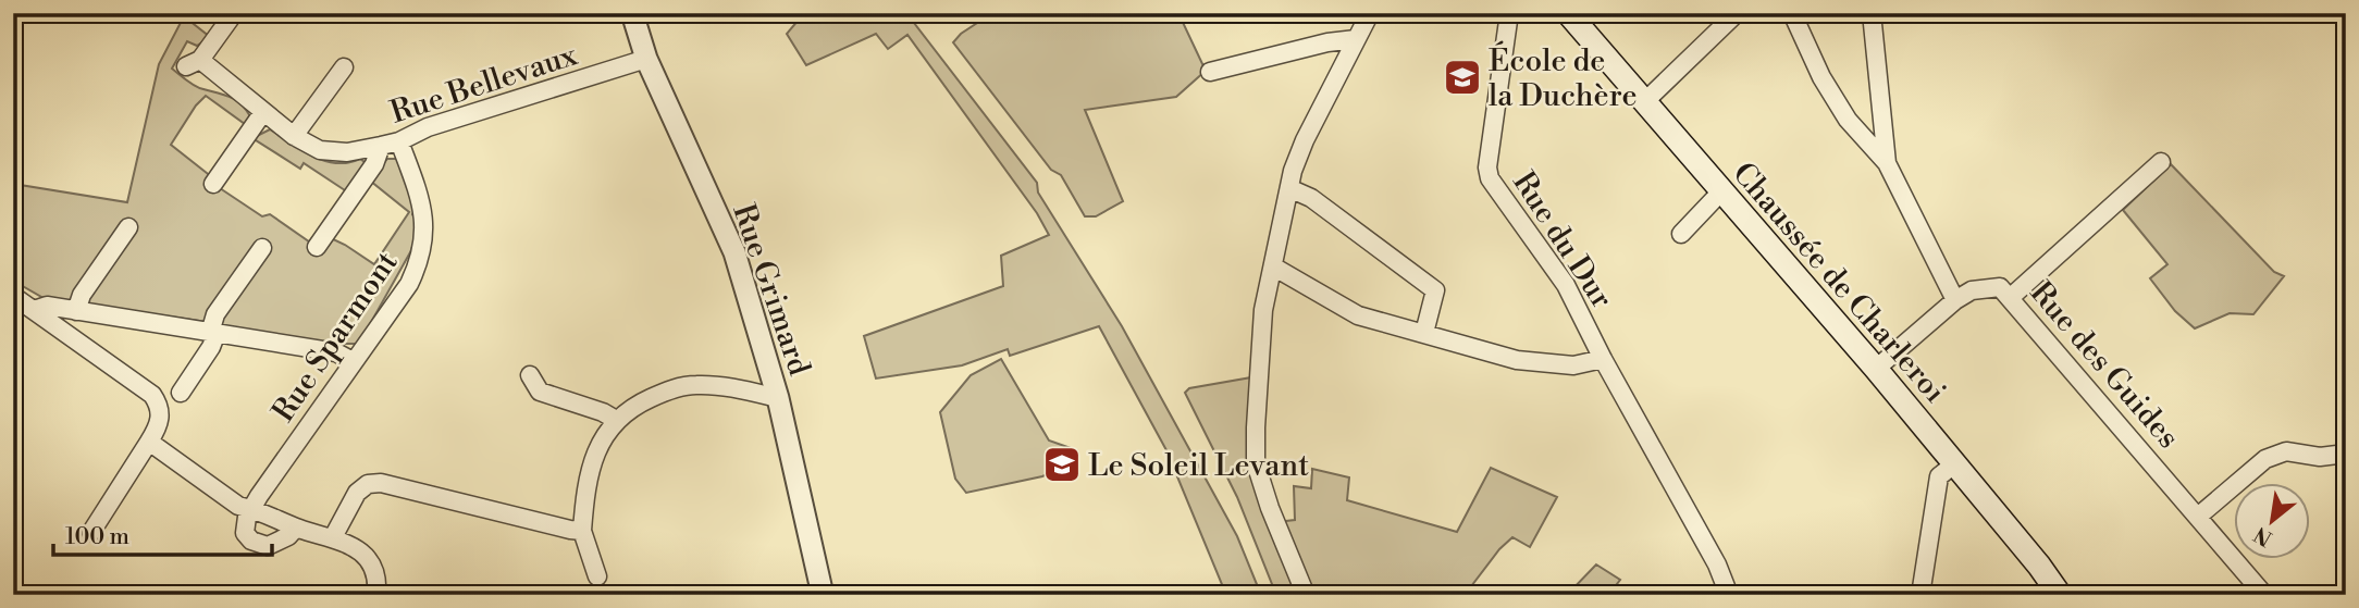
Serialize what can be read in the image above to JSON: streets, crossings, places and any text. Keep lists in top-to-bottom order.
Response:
{
  "streets": {
    "main road": ["Chaussée de Charleroi"],
    "street": [
      "Rue Bellevaux",
      "Rue du Dur",
      "Rue Grimard",
      "Rue Sparmont",
      "Rue des Guides"
    ]
  },
  "crossings": [
    ["Rue Bellevaux", "Rue Grimard"],
    ["Rue Bellevaux", "Rue Sparmont"]
  ],
  "places": {
    "school or university": ["École de la Duchère", "Le Soleil Levant"]
  },
  "scale_bar": "100 m",
  "north": "bottom left"
}
